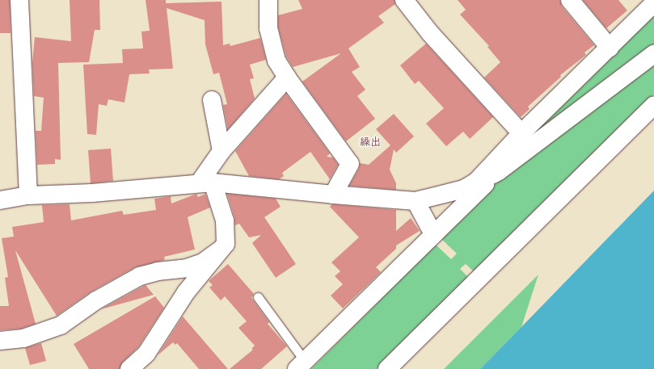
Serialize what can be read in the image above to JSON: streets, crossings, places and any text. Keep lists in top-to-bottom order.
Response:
{
  "districts": ["繰出"]
}
